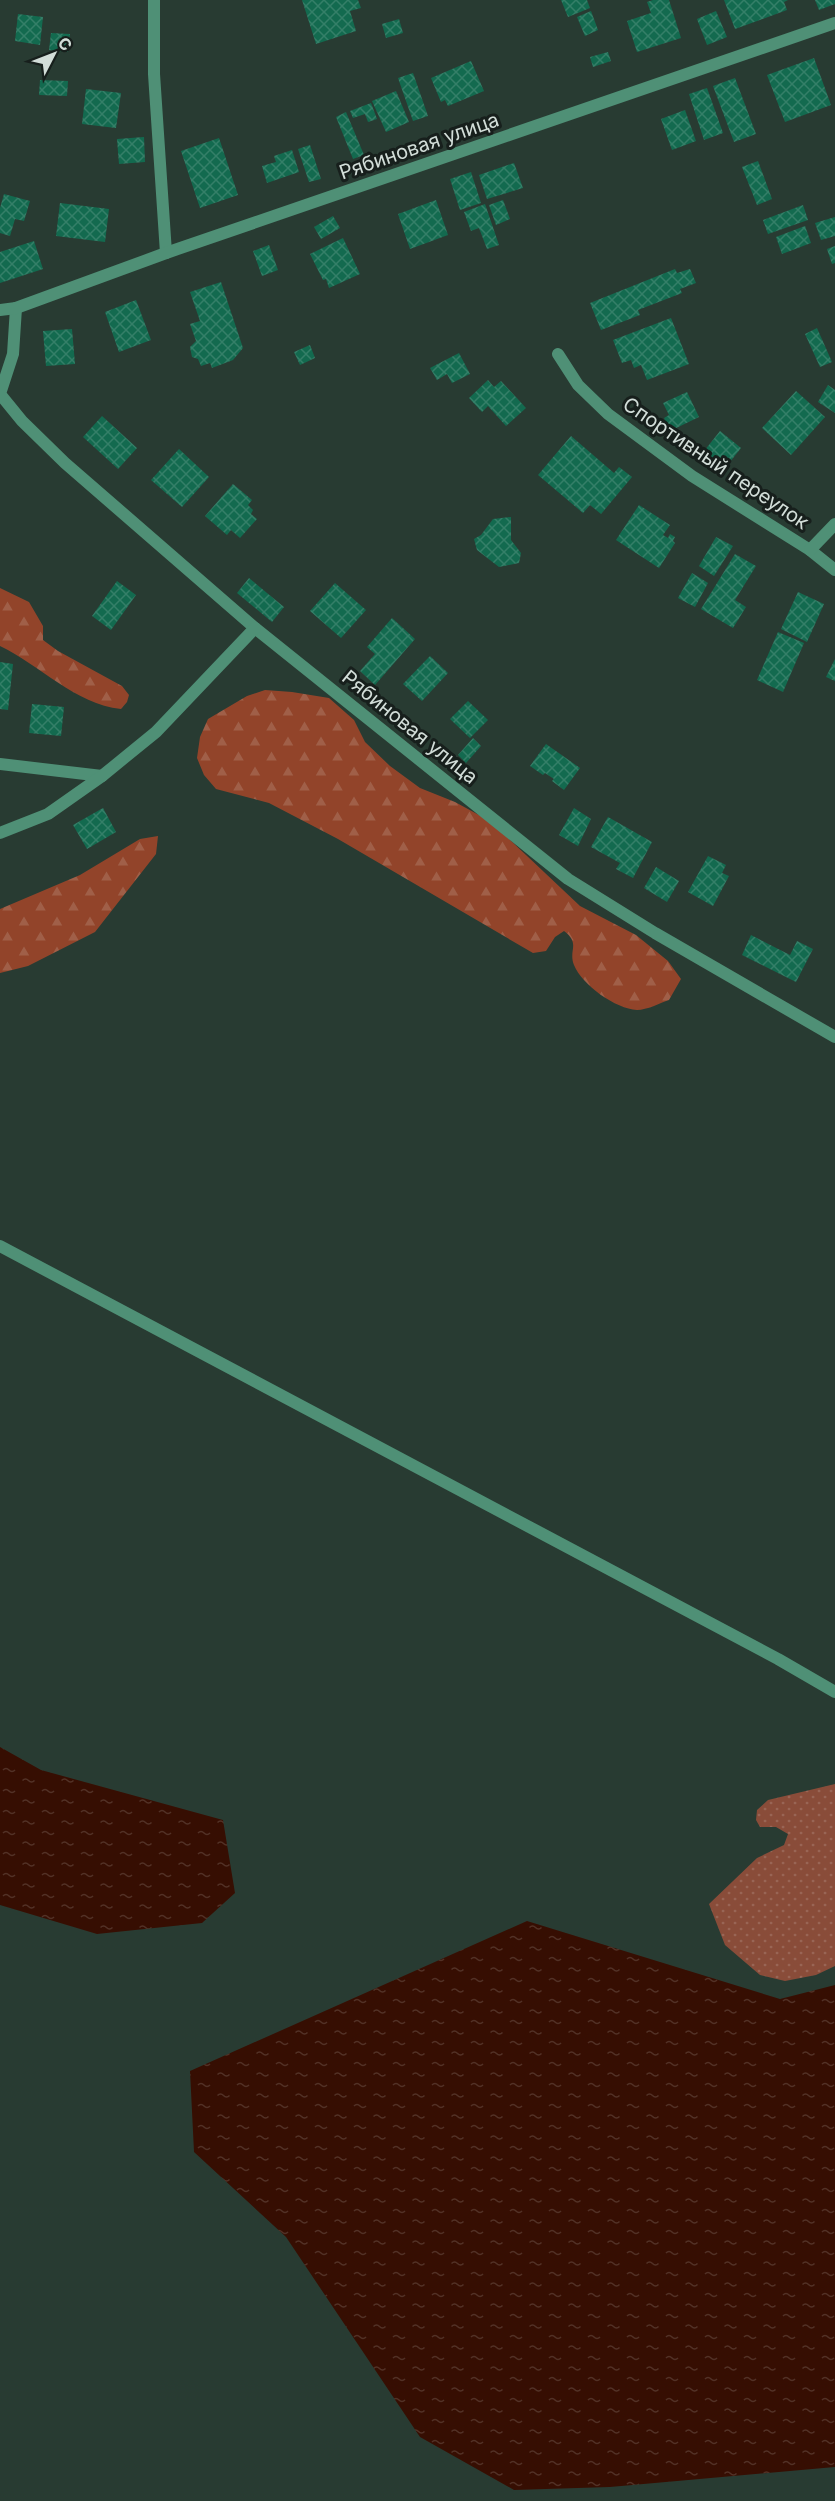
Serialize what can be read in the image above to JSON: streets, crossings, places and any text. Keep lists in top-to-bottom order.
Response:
{
  "streets": {
    "street": ["Рябиновая улица", "Спортивный переулок"]
  },
  "north": "top right"
}
